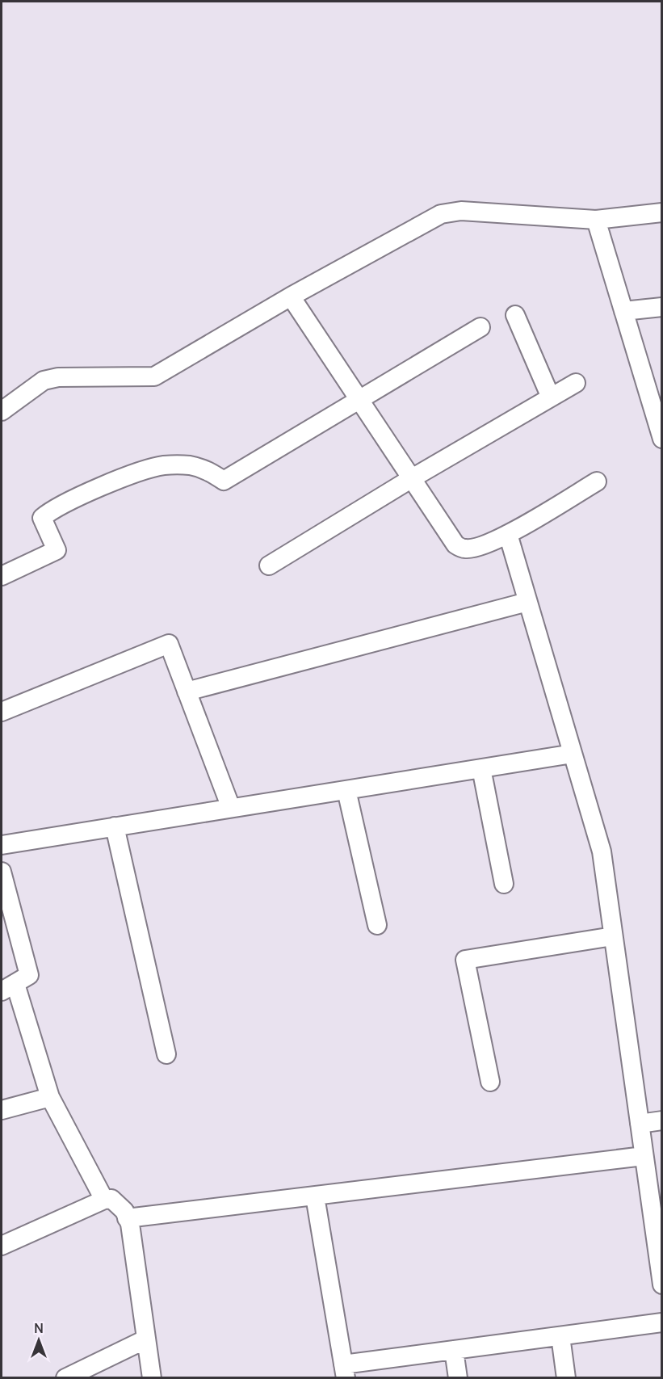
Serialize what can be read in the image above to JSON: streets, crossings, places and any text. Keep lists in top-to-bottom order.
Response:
{
  "north": "top"
}
